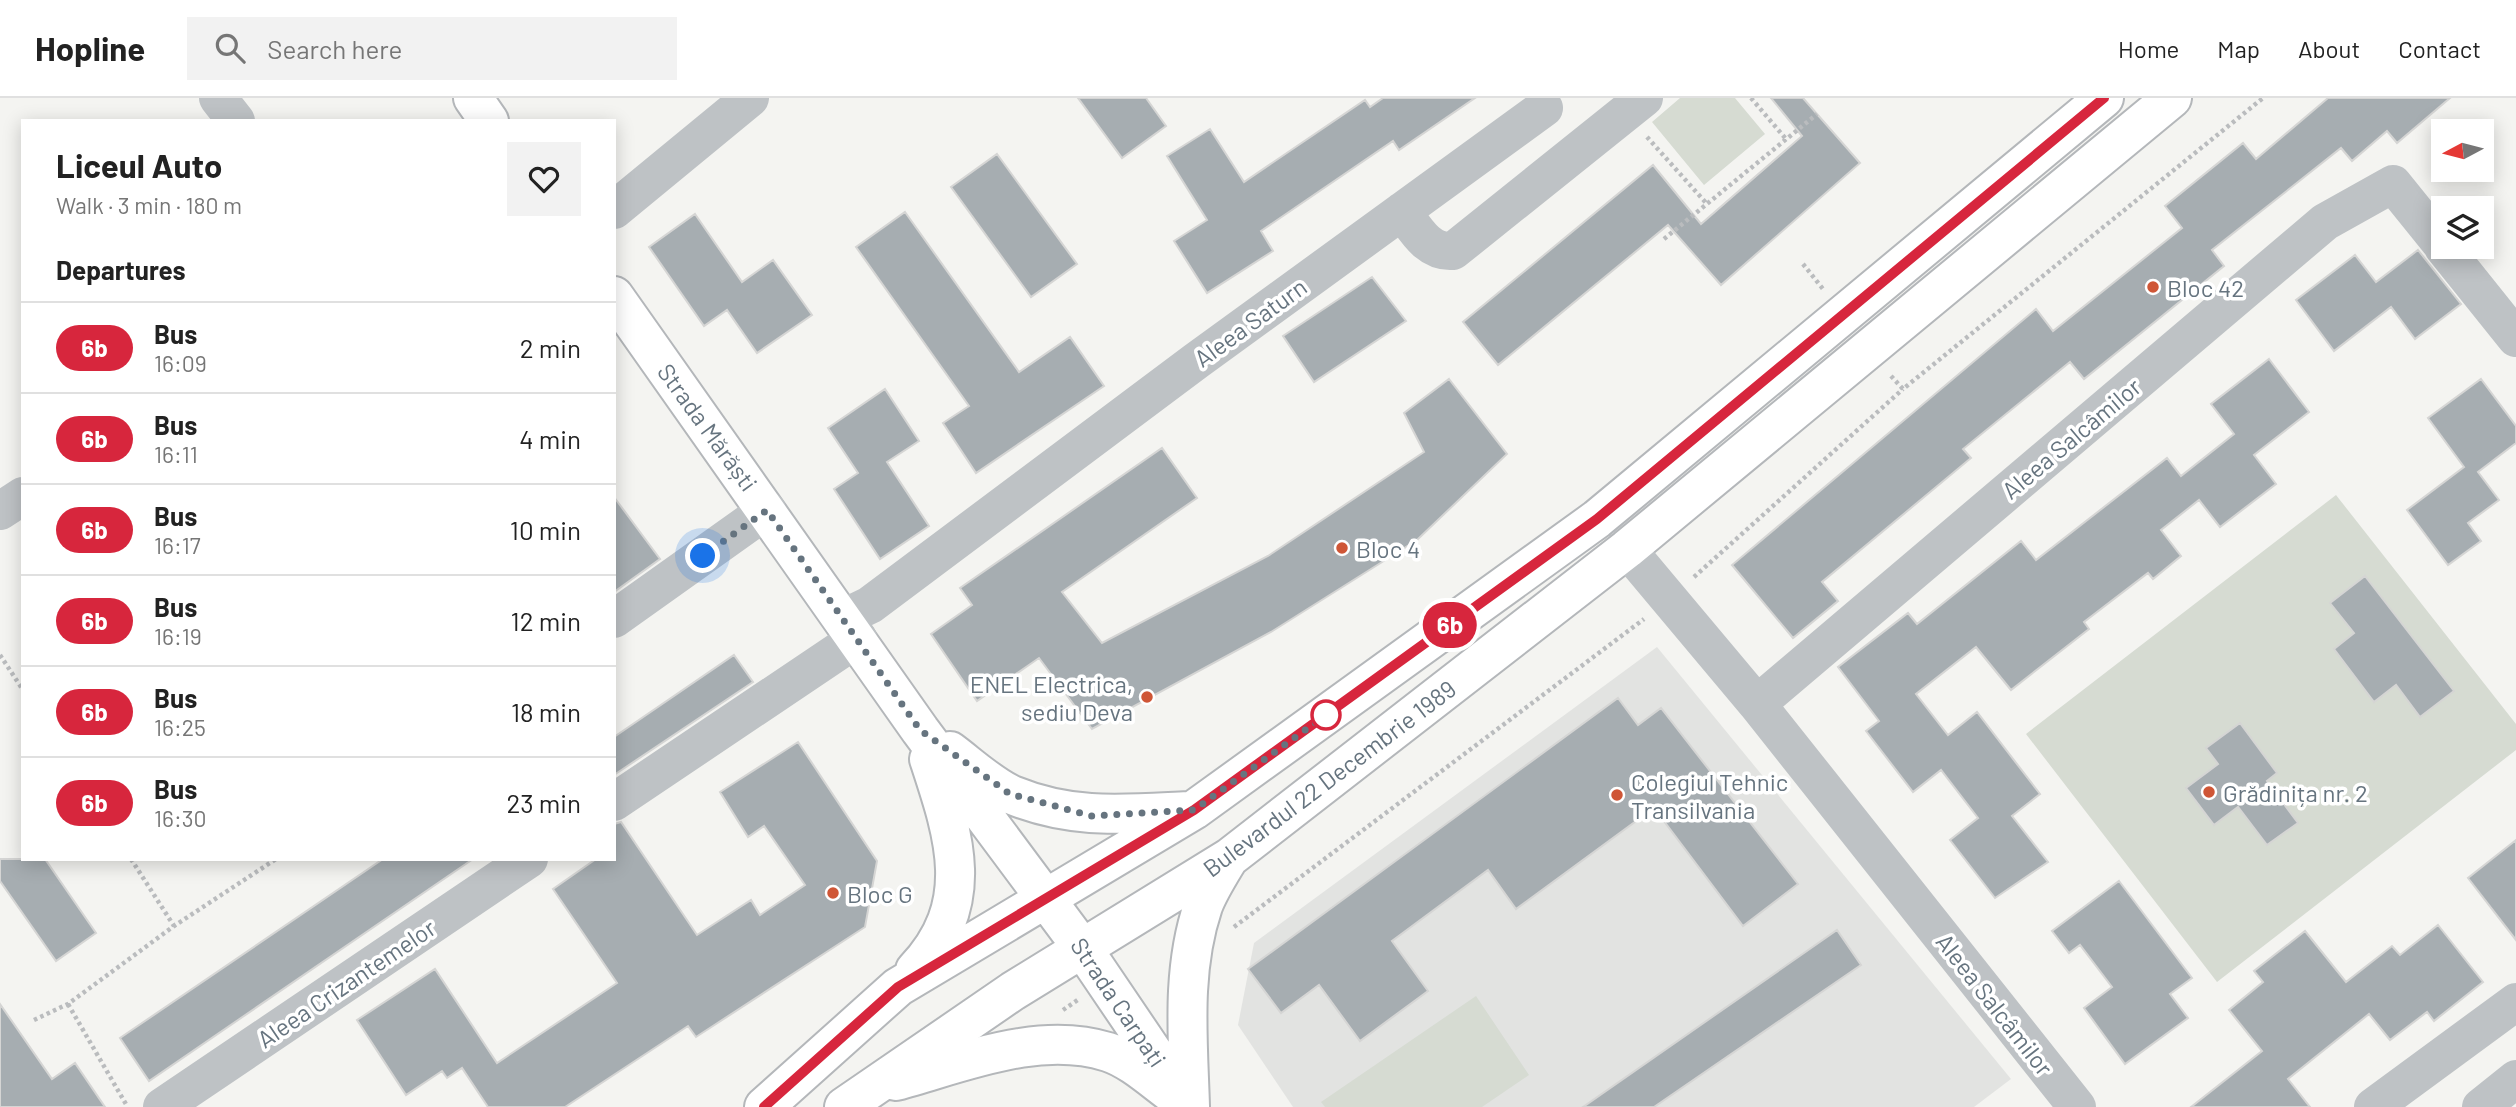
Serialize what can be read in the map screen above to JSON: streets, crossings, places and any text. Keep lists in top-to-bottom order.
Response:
{
  "streets": {
    "main road": ["Strada Mărăști", "Bulevardul 22 Decembrie 1989", "Strada Carpați"],
    "street": ["Aleea Saturn", "Aleea Salcâmilor", "Aleea Crizantemelor"]
  },
  "crossings": [
    ["Aleea Saturn", "Strada Mărăști"],
    ["Strada Mărăști", "Bulevardul 22 Decembrie 1989"],
    ["Strada Mărăști", "Strada Carpați"],
    ["Aleea Salcâmilor", "Bulevardul 22 Decembrie 1989"],
    ["Bulevardul 22 Decembrie 1989", "Strada Carpați"]
  ],
  "places": [
    "Bloc 42",
    "Bloc 4",
    "ENEL Electrica, sediu Deva",
    "Grădinița nr. 2",
    "Colegiul Tehnic Transilvania",
    "Bloc G"
  ],
  "lines": ["bus line 6b"],
  "north": "left",
  "page": {
    "header": "Hopline",
    "search": "Search here",
    "nav": [
      "Home",
      "Map",
      "About",
      "Contact"
    ],
    "on_map": "6b",
    "heading": [
      ["Liceul Auto", "Walk · 3 min · 180 m"],
      "Departures"
    ],
    "list": [
      {
        "mark": "6b",
        "name": "Bus",
        "note": "16:09",
        "value": "2 min"
      },
      {
        "mark": "6b",
        "name": "Bus",
        "note": "16:11",
        "value": "4 min"
      },
      {
        "mark": "6b",
        "name": "Bus",
        "note": "16:17",
        "value": "10 min"
      },
      {
        "mark": "6b",
        "name": "Bus",
        "note": "16:19",
        "value": "12 min"
      },
      {
        "mark": "6b",
        "name": "Bus",
        "note": "16:25",
        "value": "18 min"
      },
      {
        "mark": "6b",
        "name": "Bus",
        "note": "16:30",
        "value": "23 min"
      }
    ]
  }
}
